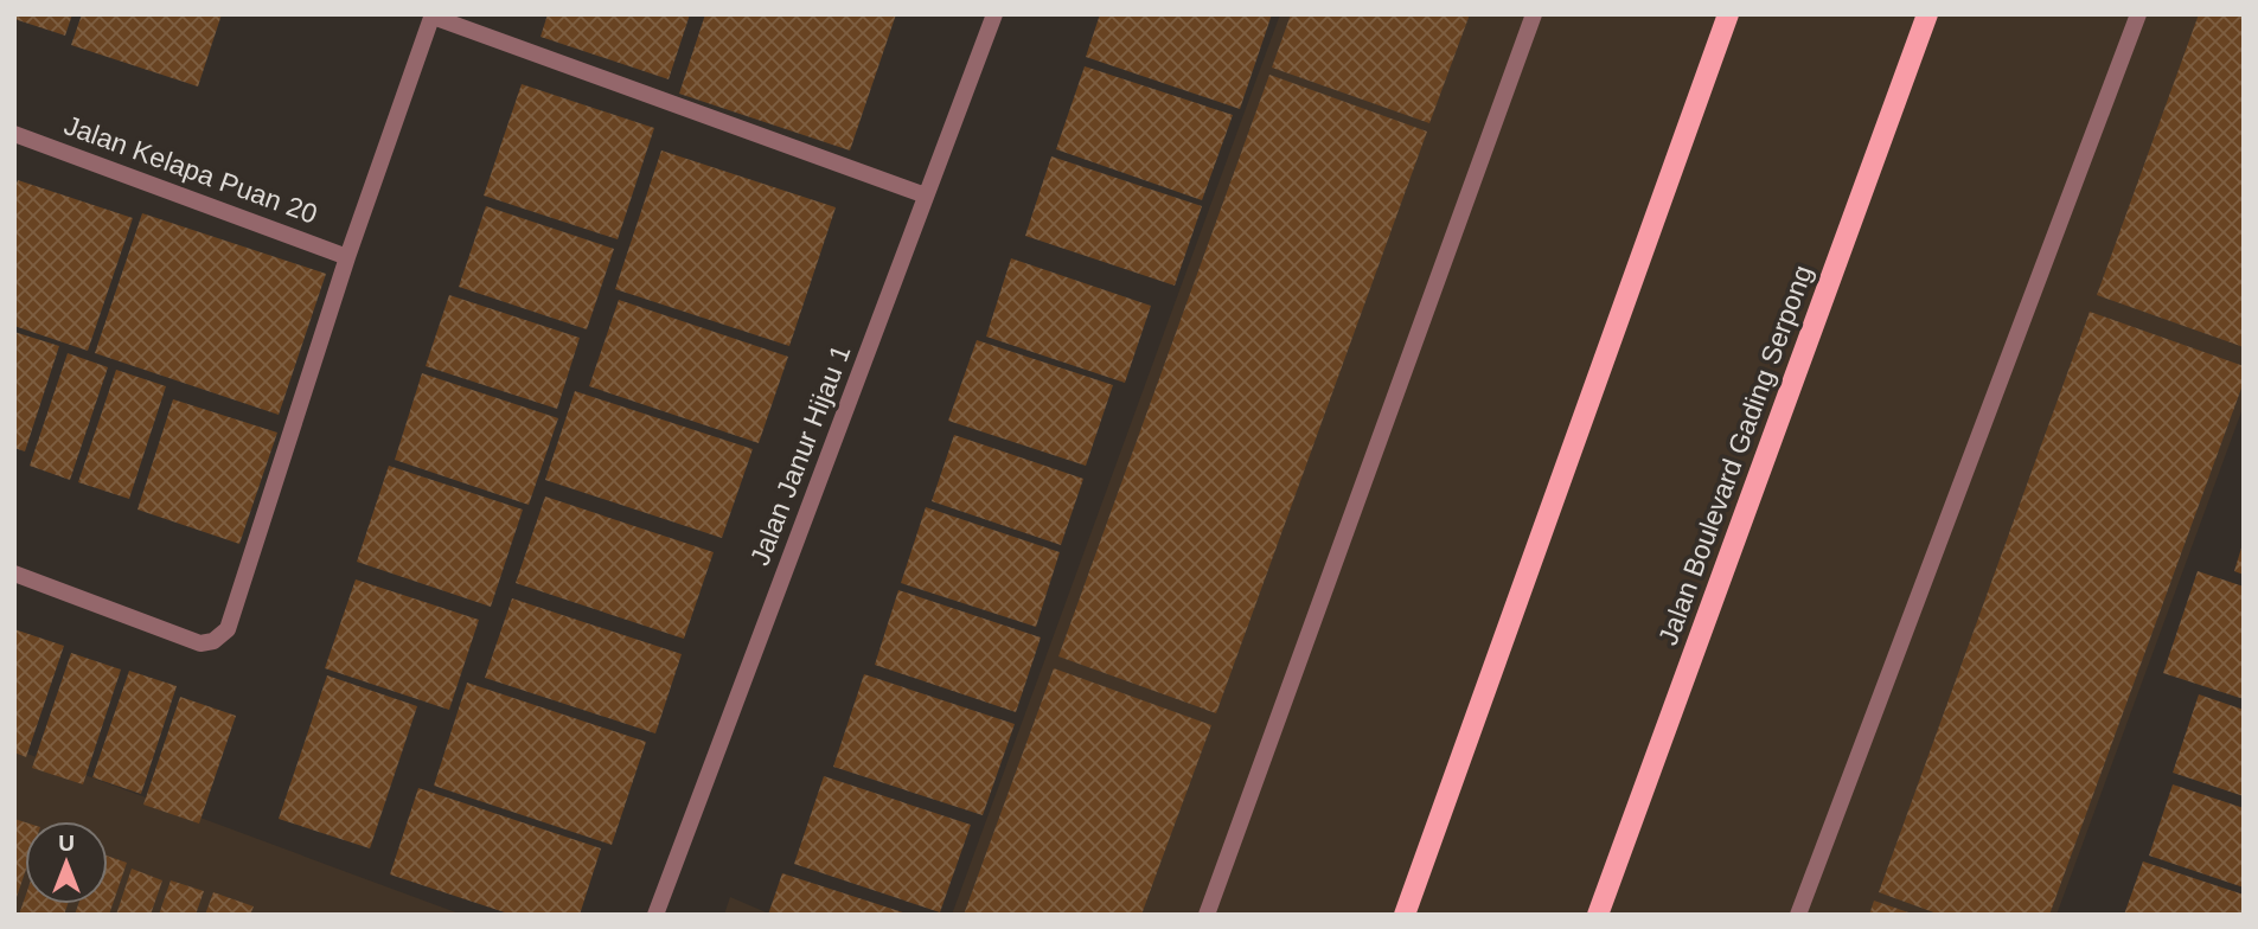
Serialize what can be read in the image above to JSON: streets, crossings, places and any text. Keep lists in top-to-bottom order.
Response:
{
  "streets": {
    "main road": ["Jalan Boulevard Gading Serpong"],
    "street": ["Jalan Kelapa Puan 20", "Jalan Janur Hijau 1"]
  },
  "north": "top"
}
